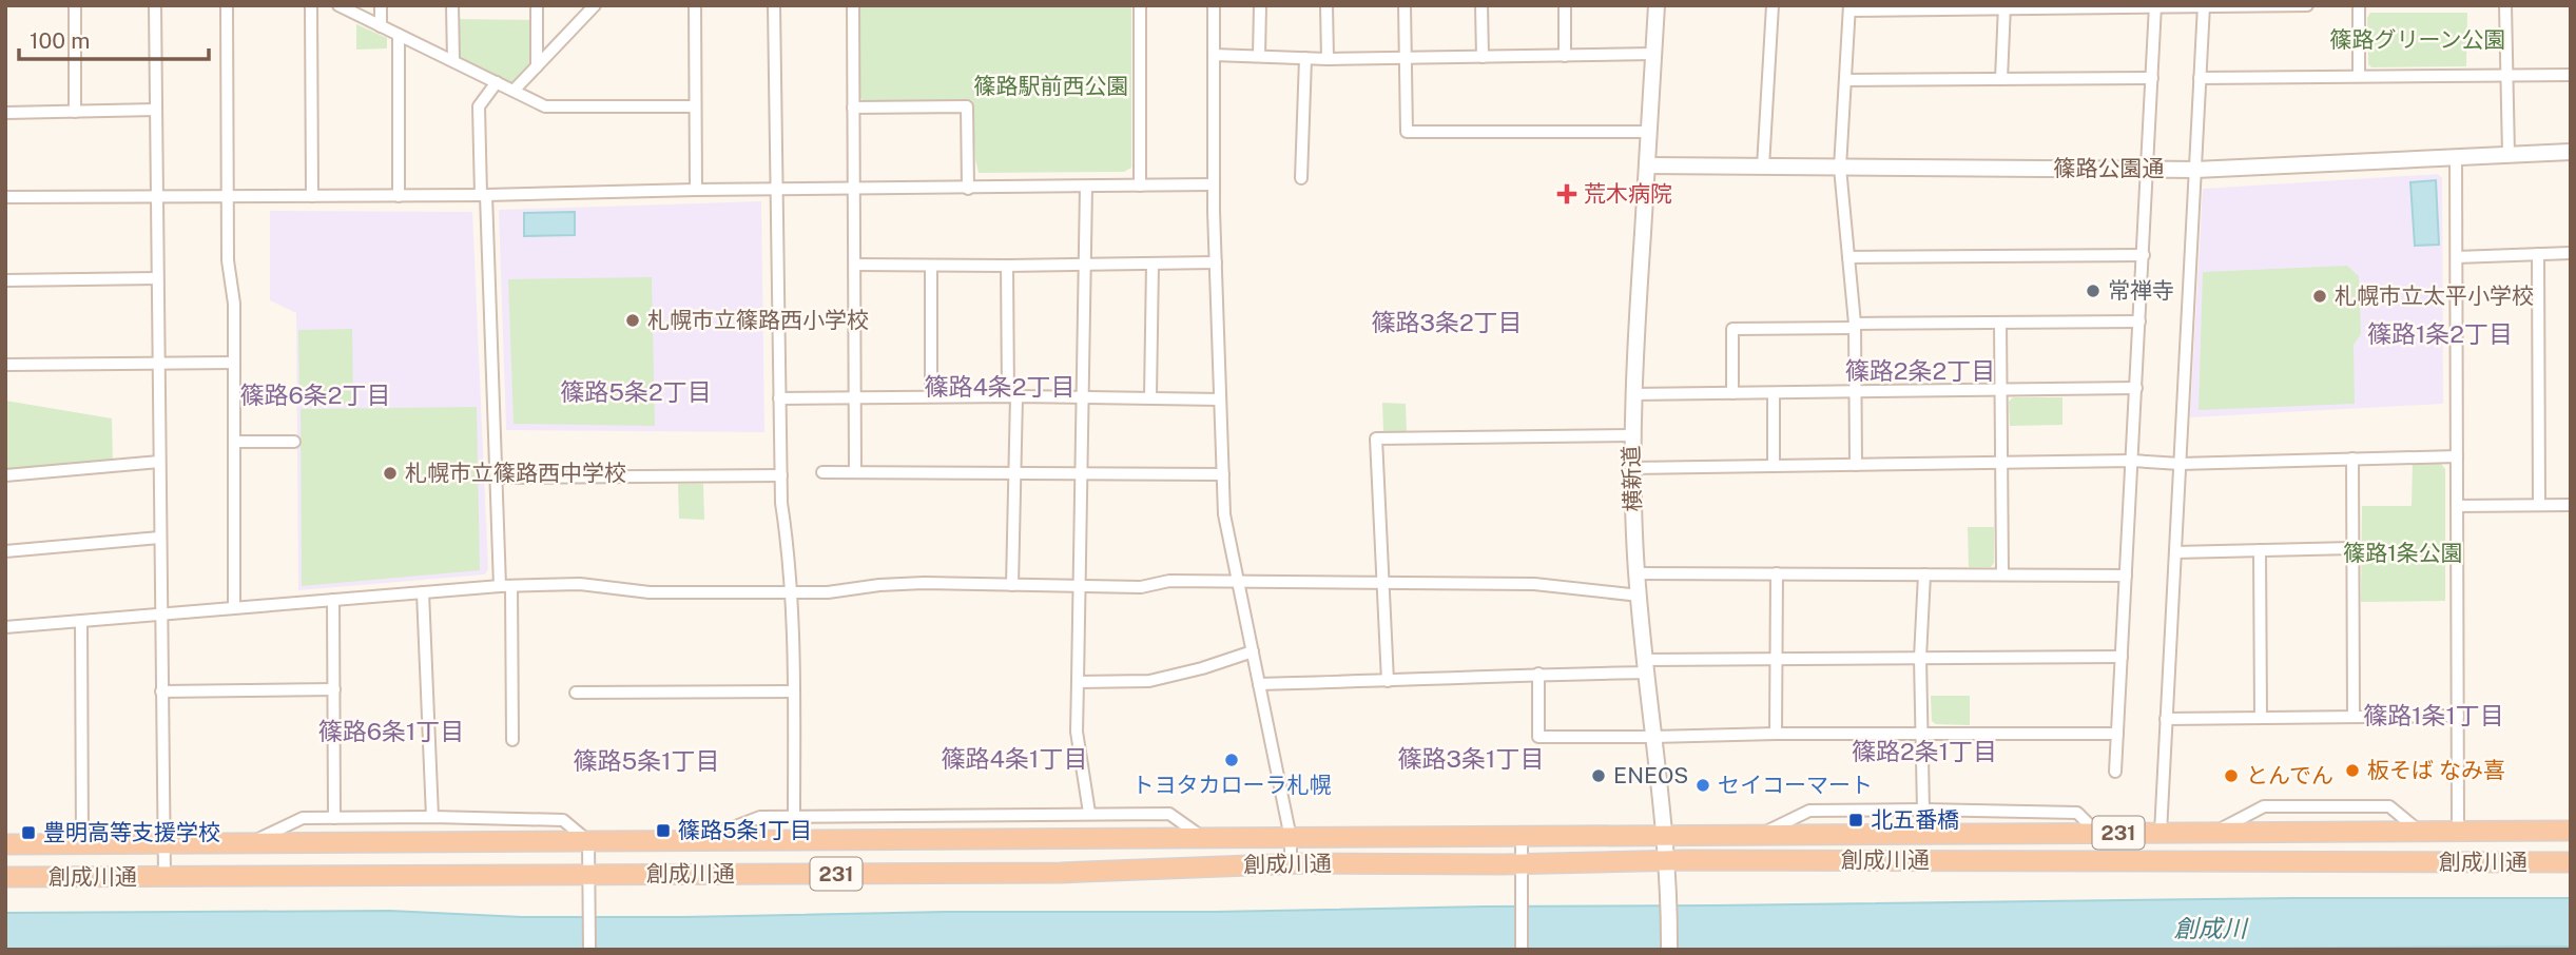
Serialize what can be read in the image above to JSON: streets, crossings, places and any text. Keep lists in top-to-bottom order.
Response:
{
  "streets": {
    "highway": ["231", "創成川通"],
    "street": ["篠路公園通", "横新道"]
  },
  "crossings": [
    ["篠路公園通", "横新道"],
    ["横新道", "創成川通"]
  ],
  "districts": [
    "篠路3条2丁目",
    "篠路1条2丁目",
    "篠路2条2丁目",
    "篠路4条2丁目",
    "篠路5条2丁目",
    "篠路6条2丁目",
    "篠路1条1丁目",
    "篠路6条1丁目",
    "篠路2条1丁目",
    "篠路4条1丁目",
    "篠路3条1丁目",
    "篠路5条1丁目"
  ],
  "water": ["創成川"],
  "parks": ["篠路グリーン公園", "篠路駅前西公園", "篠路1条公園"],
  "places": {
    "health": ["荒木病院"],
    "other": [
      "常禅寺",
      "札幌市立太平小学校",
      "札幌市立篠路西小学校",
      "札幌市立篠路西中学校",
      "トヨタカローラ札幌",
      "板そば なみ喜",
      "ENEOS",
      "とんでん",
      "セイコーマート"
    ],
    "transit": ["北五番橋", "篠路5条1丁目", "豊明高等支援学校"]
  },
  "scale_bar": "100 m"
}
